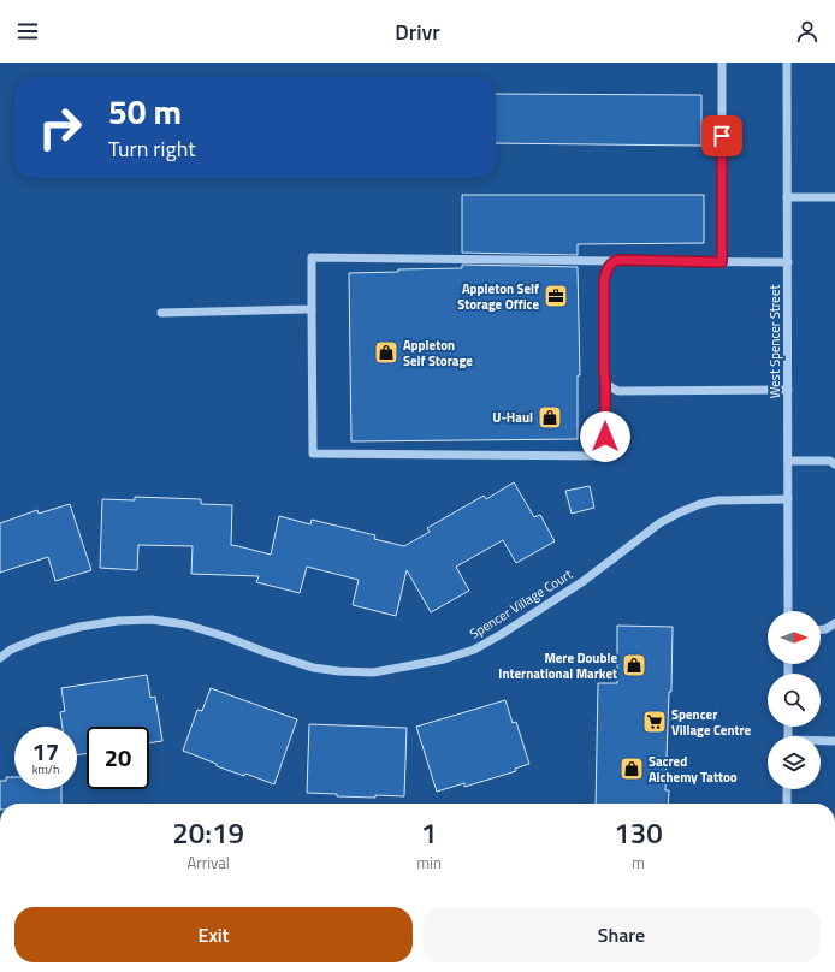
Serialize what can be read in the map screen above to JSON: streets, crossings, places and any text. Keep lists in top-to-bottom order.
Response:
{
  "streets": {
    "street": ["West Spencer Street", "Spencer Village Court"]
  },
  "crossings": [
    ["West Spencer Street", "Spencer Village Court"]
  ],
  "places": {
    "office": ["Appleton Self Storage Office"],
    "shop": [
      "Appleton Self Storage",
      "U-Haul",
      "Mere Double International Market",
      "Sacred Alchemy Tattoo"
    ],
    "supermarket": ["Spencer Village Centre"]
  },
  "north": "right",
  "page": {
    "header": "Drivr",
    "turn": ["50 m", "Turn right"],
    "speed": "17 km/h",
    "limit": "20",
    "eta": [
      "20:19",
      "Arrival",
      "1",
      "min",
      "130",
      "m"
    ],
    "buttons": ["Exit", "Share"]
  }
}
